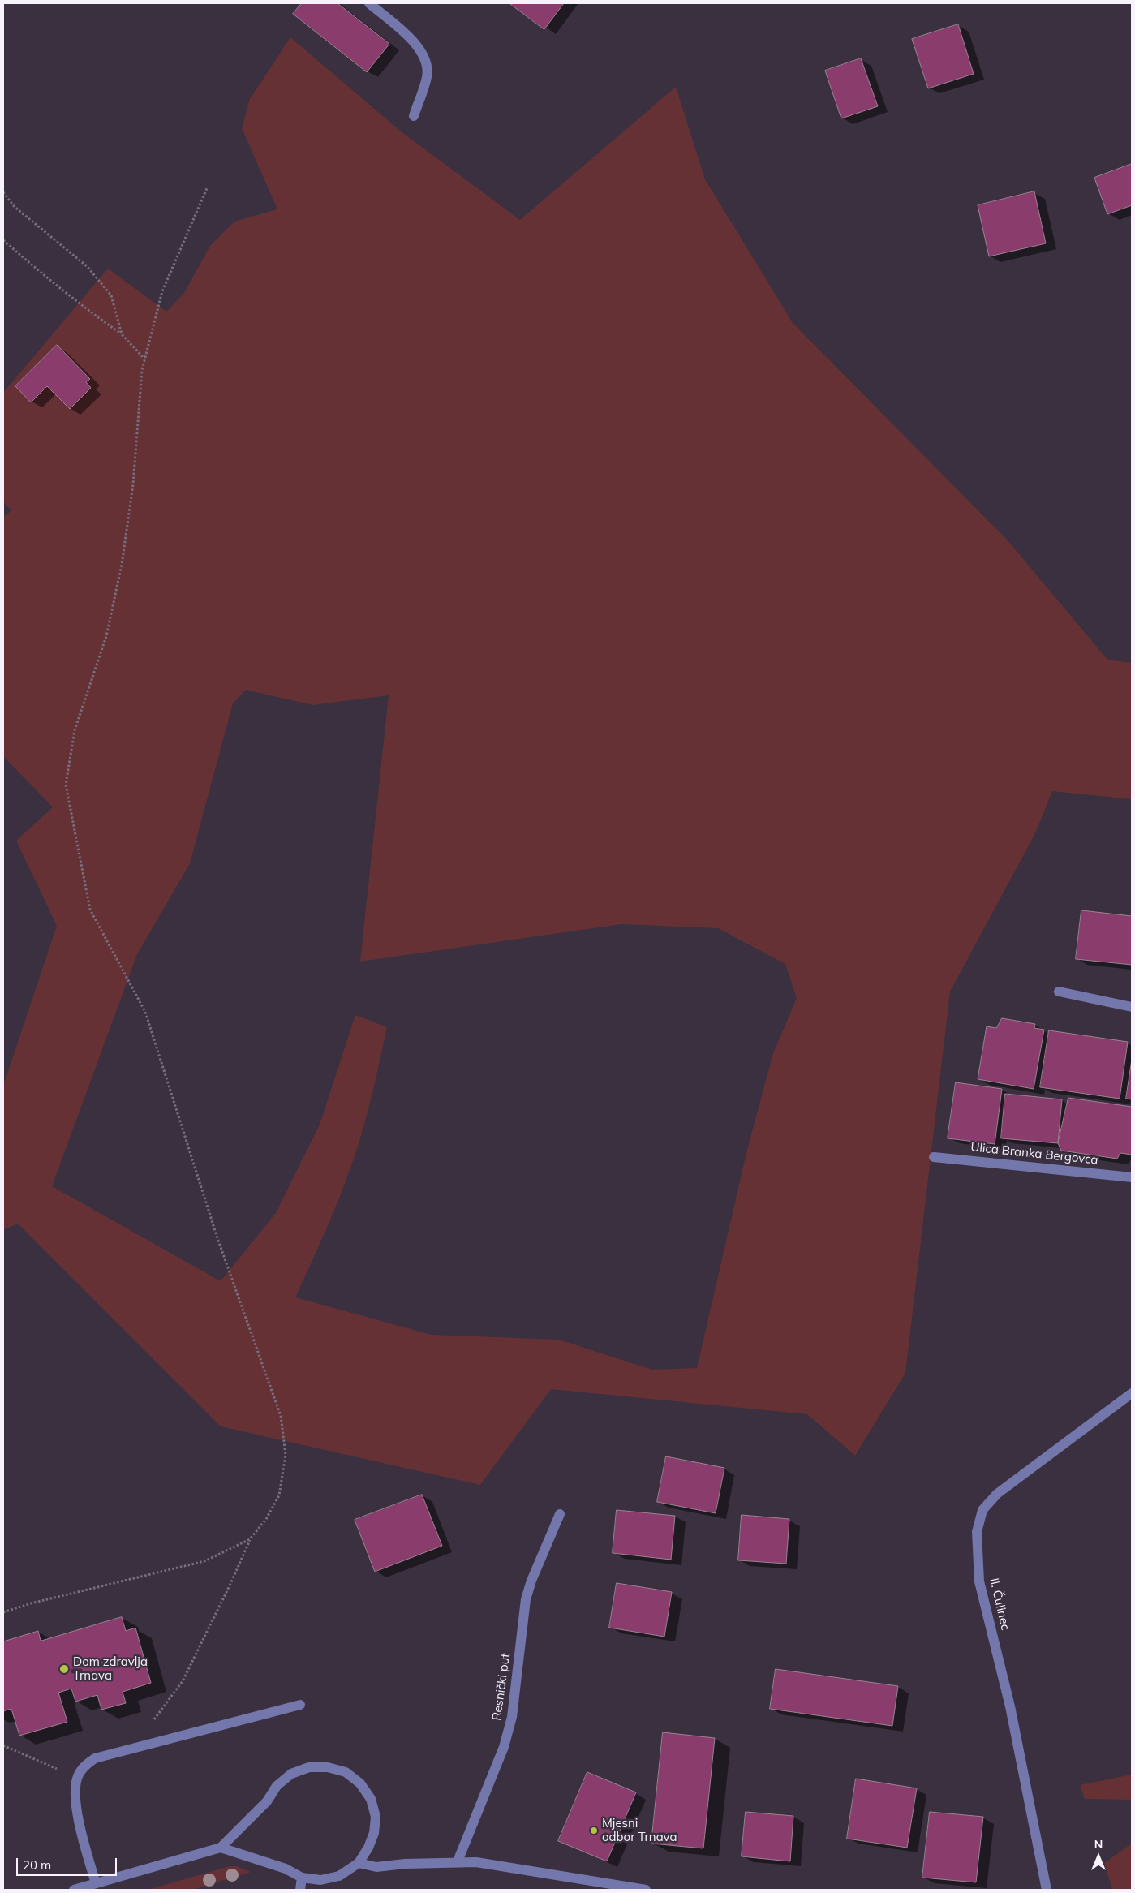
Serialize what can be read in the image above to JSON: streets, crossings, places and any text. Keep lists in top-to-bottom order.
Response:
{
  "streets": {
    "street": ["Ulica Branka Bergovca", "II. Čulinec", "Resnički put"]
  },
  "places": ["Dom zdravlja Trnava", "Mjesni odbor Trnava"],
  "scale_bar": "20 m",
  "north": "top"
}
